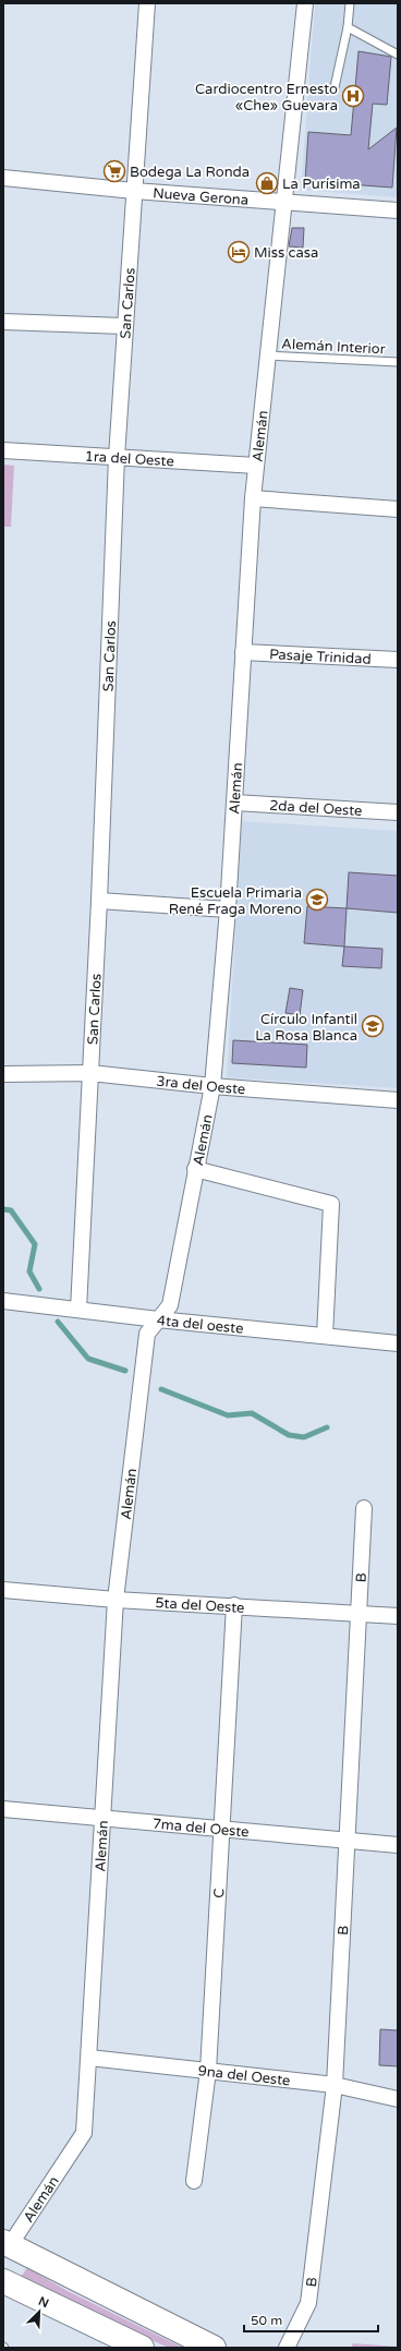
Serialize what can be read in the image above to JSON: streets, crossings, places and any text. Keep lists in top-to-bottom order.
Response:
{
  "streets": {
    "street": [
      "Nueva Gerona",
      "San Carlos",
      "Alemán",
      "1ra del Oeste",
      "Pasaje Trinidad",
      "2da del Oeste",
      "3ra del Oeste",
      "4ta del oeste",
      "B",
      "5ta del Oeste",
      "7ma del Oeste",
      "C",
      "9na del Oeste"
    ],
    "lane": ["Alemán Interior"]
  },
  "crossings": [
    ["Nueva Gerona", "San Carlos"],
    ["Nueva Gerona", "Alemán"],
    ["San Carlos", "1ra del Oeste"],
    ["San Carlos", "3ra del Oeste"],
    ["San Carlos", "4ta del oeste"],
    ["Alemán Interior", "Alemán"],
    ["Alemán", "1ra del Oeste"],
    ["Alemán", "Pasaje Trinidad"],
    ["Alemán", "2da del Oeste"],
    ["Alemán", "3ra del Oeste"],
    ["Alemán", "4ta del oeste"],
    ["Alemán", "5ta del Oeste"],
    ["Alemán", "7ma del Oeste"],
    ["Alemán", "9na del Oeste"],
    ["B", "5ta del Oeste"],
    ["B", "7ma del Oeste"],
    ["B", "9na del Oeste"],
    ["5ta del Oeste", "C"],
    ["7ma del Oeste", "C"],
    ["C", "9na del Oeste"]
  ],
  "places": {
    "hospital": ["Cardiocentro Ernesto «Che» Guevara"],
    "supermarket": ["Bodega La Ronda"],
    "shop": ["La Purísima"],
    "hotel": ["Miss casa"],
    "school or university": ["Escuela Primaria René Fraga Moreno", "Círculo Infantil La Rosa Blanca"]
  },
  "scale_bar": "50 m",
  "north": "top right"
}
